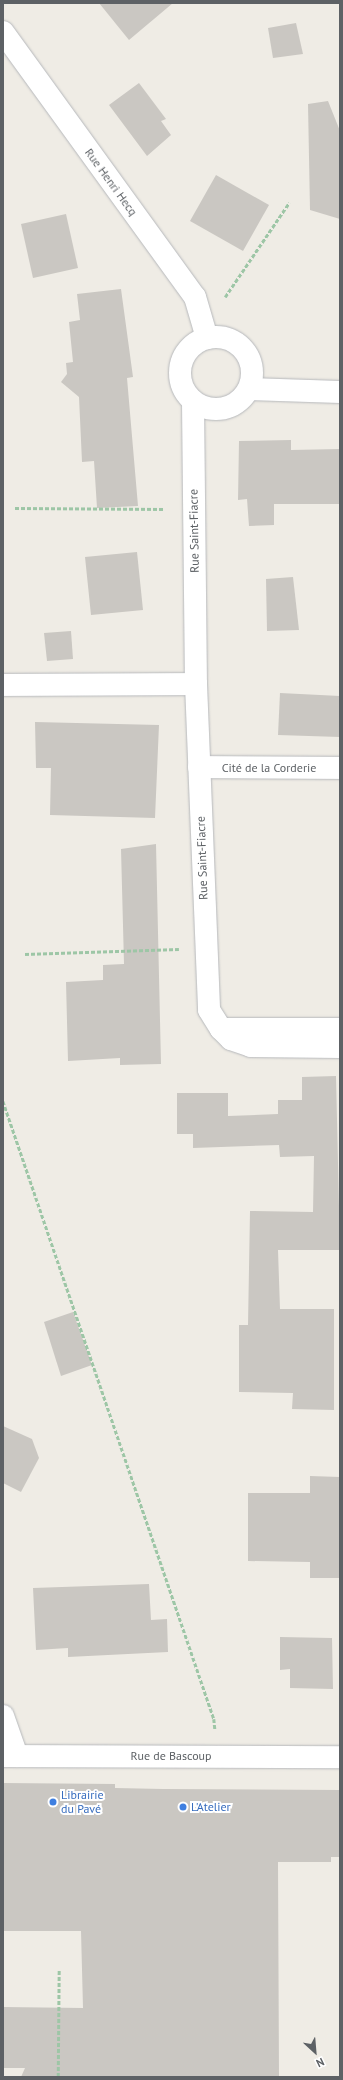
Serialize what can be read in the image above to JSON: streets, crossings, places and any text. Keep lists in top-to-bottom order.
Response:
{
  "streets": {
    "street": [
      "Rue Henri Hecq",
      "Rue Saint-Fiacre",
      "Cité de la Corderie",
      "Rue de Bascoup"
    ]
  },
  "crossings": [
    ["Rue Henri Hecq", "Rue Saint-Fiacre"],
    ["Rue Saint-Fiacre", "Cité de la Corderie"]
  ],
  "places": ["Librairie du Pavé", "L'Atelier"],
  "north": "bottom right"
}
